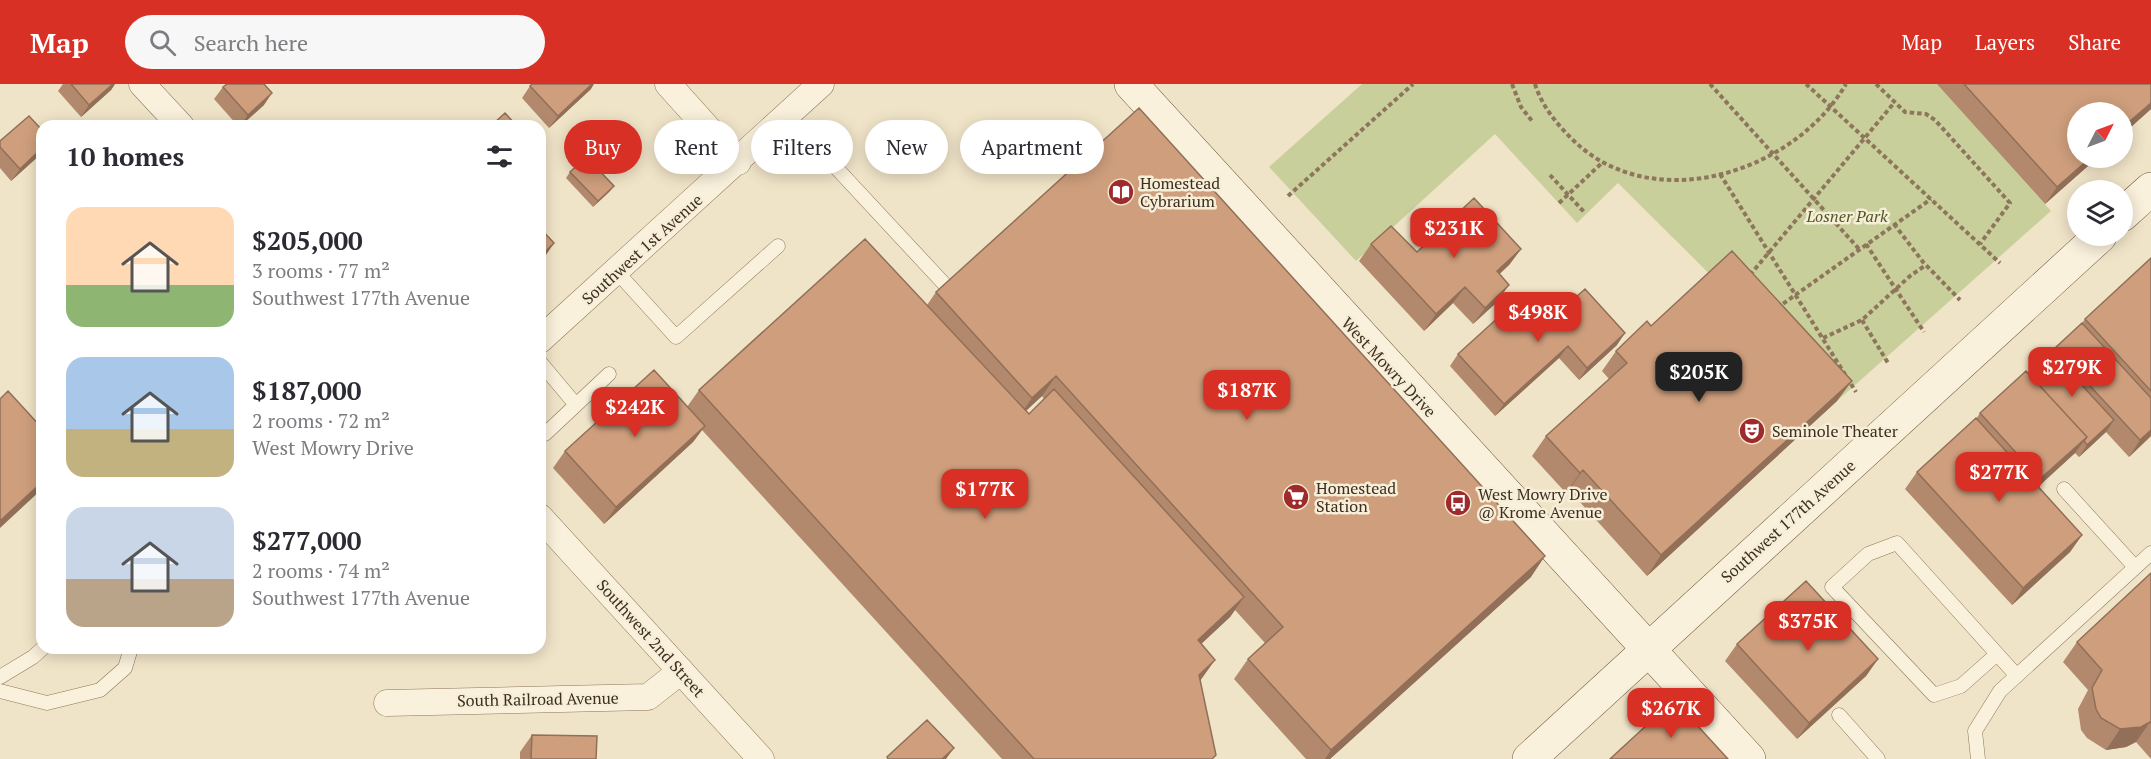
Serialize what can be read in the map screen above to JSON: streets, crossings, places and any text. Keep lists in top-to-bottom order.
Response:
{
  "streets": {
    "street": [
      "Southwest 1st Avenue",
      "West Mowry Drive",
      "Southwest 177th Avenue",
      "Southwest 2nd Street",
      "South Railroad Avenue"
    ]
  },
  "crossings": [
    ["West Mowry Drive", "Southwest 177th Avenue"],
    ["Southwest 2nd Street", "South Railroad Avenue"]
  ],
  "parks": ["Losner Park"],
  "places": {
    "library": ["Homestead Cybrarium"],
    "theatre": ["Seminole Theater"],
    "supermarket": ["Homestead Station"],
    "bus stop": ["West Mowry Drive @ Krome Avenue"]
  },
  "north": "top right",
  "page": {
    "header": "Map",
    "search": "Search here",
    "nav": ["Map", "Layers", "Share"],
    "chip": [
      "Buy",
      "Rent",
      "Filters",
      "New",
      "Apartment"
    ],
    "heading": "10 homes",
    "list": [
      {
        "name": "$205,000",
        "note": "3 rooms · 77 m² · Southwest 177th Avenue"
      },
      {
        "name": "$187,000",
        "note": "2 rooms · 72 m² · West Mowry Drive"
      },
      {
        "name": "$277,000",
        "note": "2 rooms · 74 m² · Southwest 177th Avenue"
      }
    ],
    "price": [
      "$231K",
      "$498K",
      "$279K",
      "$205K",
      "$187K",
      "$242K",
      "$277K",
      "$177K",
      "$375K",
      "$267K"
    ]
  }
}
